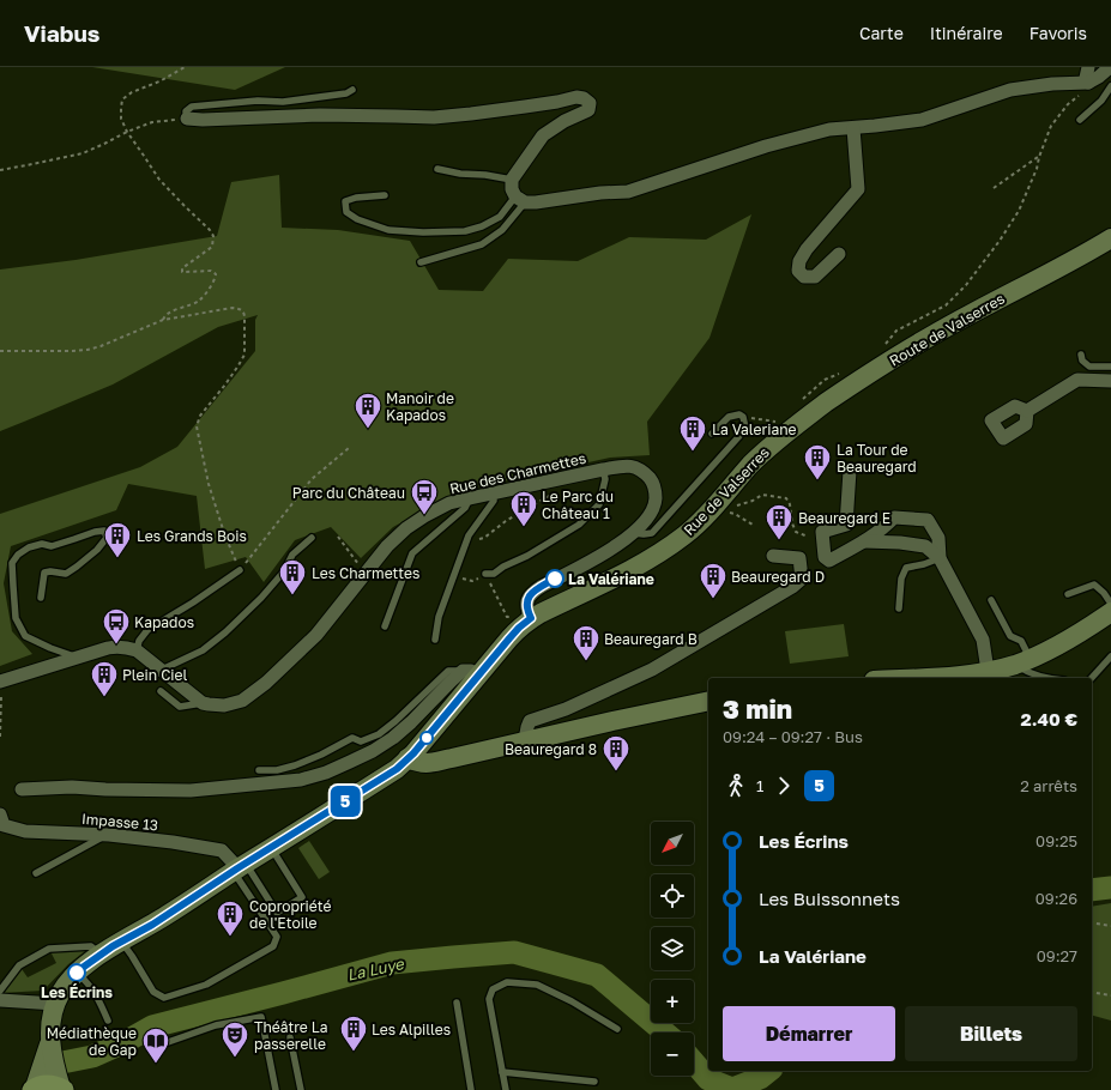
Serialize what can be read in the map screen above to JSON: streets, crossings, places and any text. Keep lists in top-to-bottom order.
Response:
{
  "streets": {
    "street": [
      "Route de Valserres",
      "Rue des Charmettes",
      "Rue de Valserres",
      "Impasse 13"
    ]
  },
  "crossings": [
    ["Route de Valserres", "Rue de Valserres"],
    ["Rue des Charmettes", "Rue de Valserres"],
    ["Rue de Valserres", "Impasse 13"]
  ],
  "water": ["La Luye"],
  "places": {
    "building": [
      "Manoir de Kapados",
      "La Valeriane",
      "La Tour de Beauregard",
      "Le Parc du Château 1",
      "Beauregard E",
      "Les Grands Bois",
      "Les Charmettes",
      "Beauregard D",
      "Beauregard B",
      "Plein Ciel",
      "Beauregard 8",
      "Copropriété de l'Etoile",
      "Les Alpilles"
    ],
    "bus stop": ["Parc du Château", "Kapados"],
    "other": ["La Valériane", "Les Écrins"],
    "theatre": ["Théâtre La passerelle"],
    "library": ["Médiathèque de Gap"]
  },
  "lines": ["bus line 5"],
  "north": "bottom left",
  "page": {
    "header": "Viabus",
    "nav": ["Carte", "Itinéraire", "Favoris"],
    "on_map": "5",
    "heading": ["3 min", "09:24 – 09:27 · Bus", "2.40 €"],
    "legs": ["1", "5", "2 arrêts"],
    "list": [
      {
        "name": "Les Écrins",
        "value": "09:25"
      },
      {
        "name": "Les Buissonnets",
        "value": "09:26"
      },
      {
        "name": "La Valériane",
        "value": "09:27"
      }
    ],
    "map_buttons": ["+", "−"],
    "buttons": ["Démarrer", "Billets"]
  }
}
